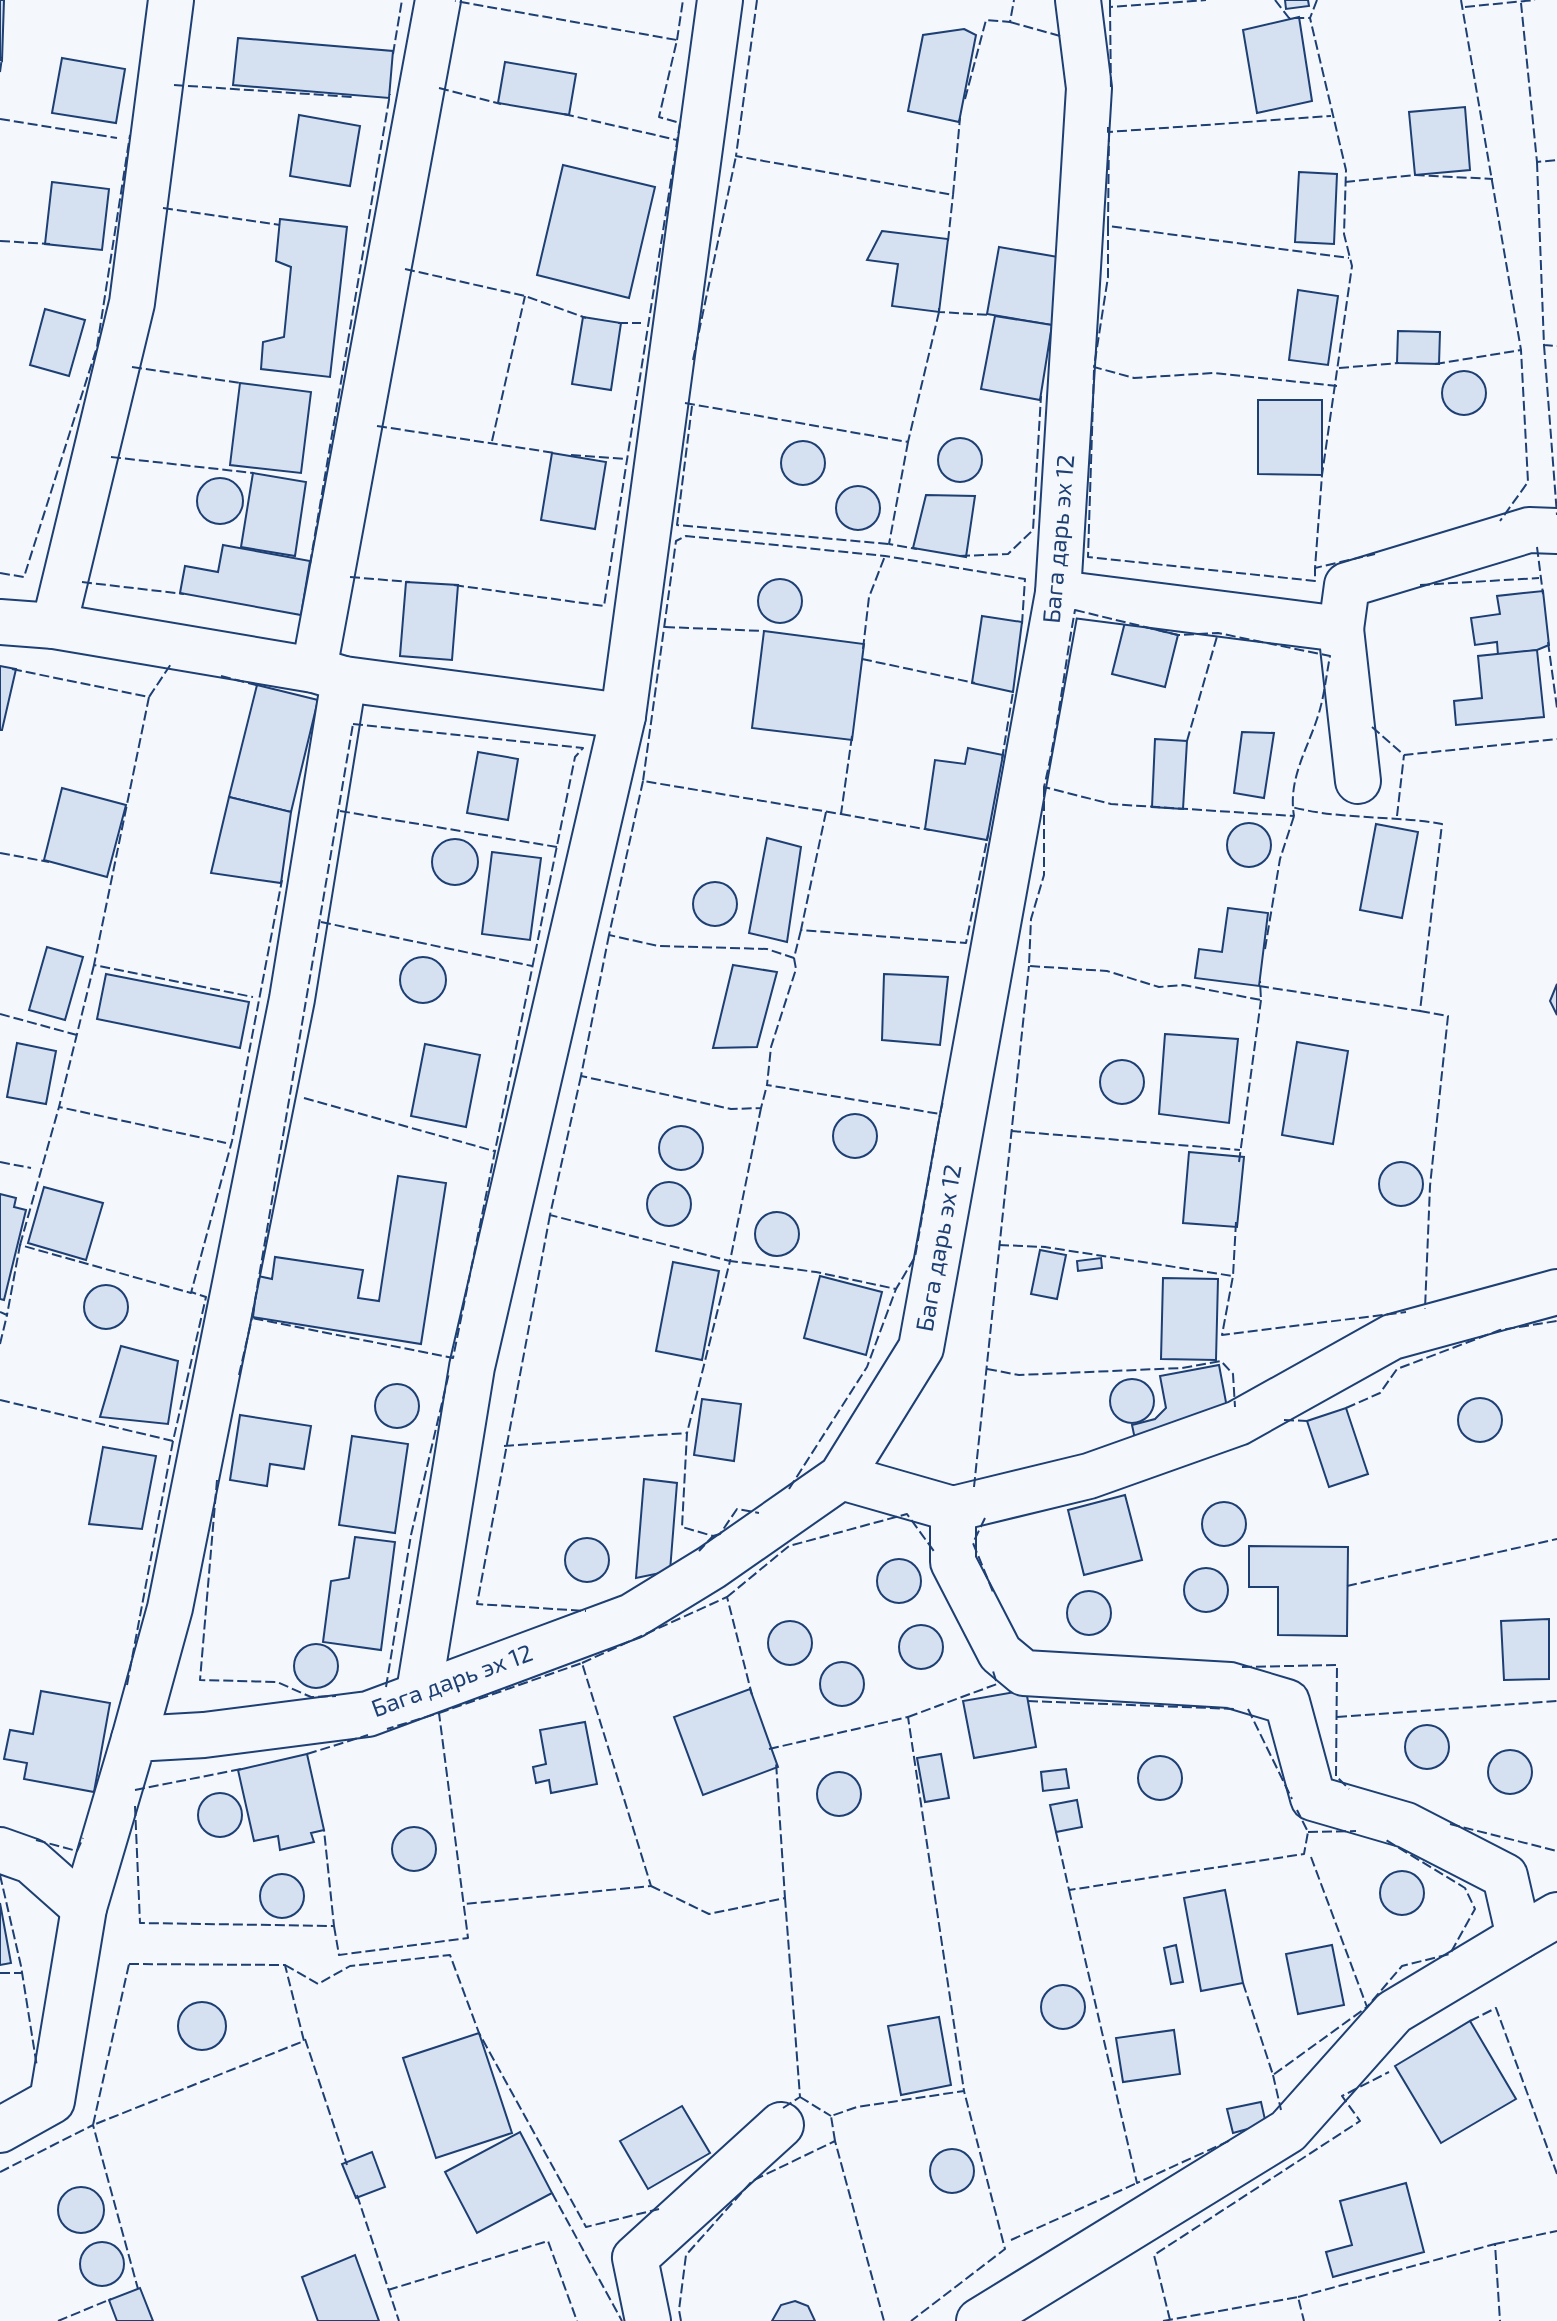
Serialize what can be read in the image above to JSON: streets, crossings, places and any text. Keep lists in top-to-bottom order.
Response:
{
  "streets": {
    "street": ["Бага дарь эх 12"]
  }
}
